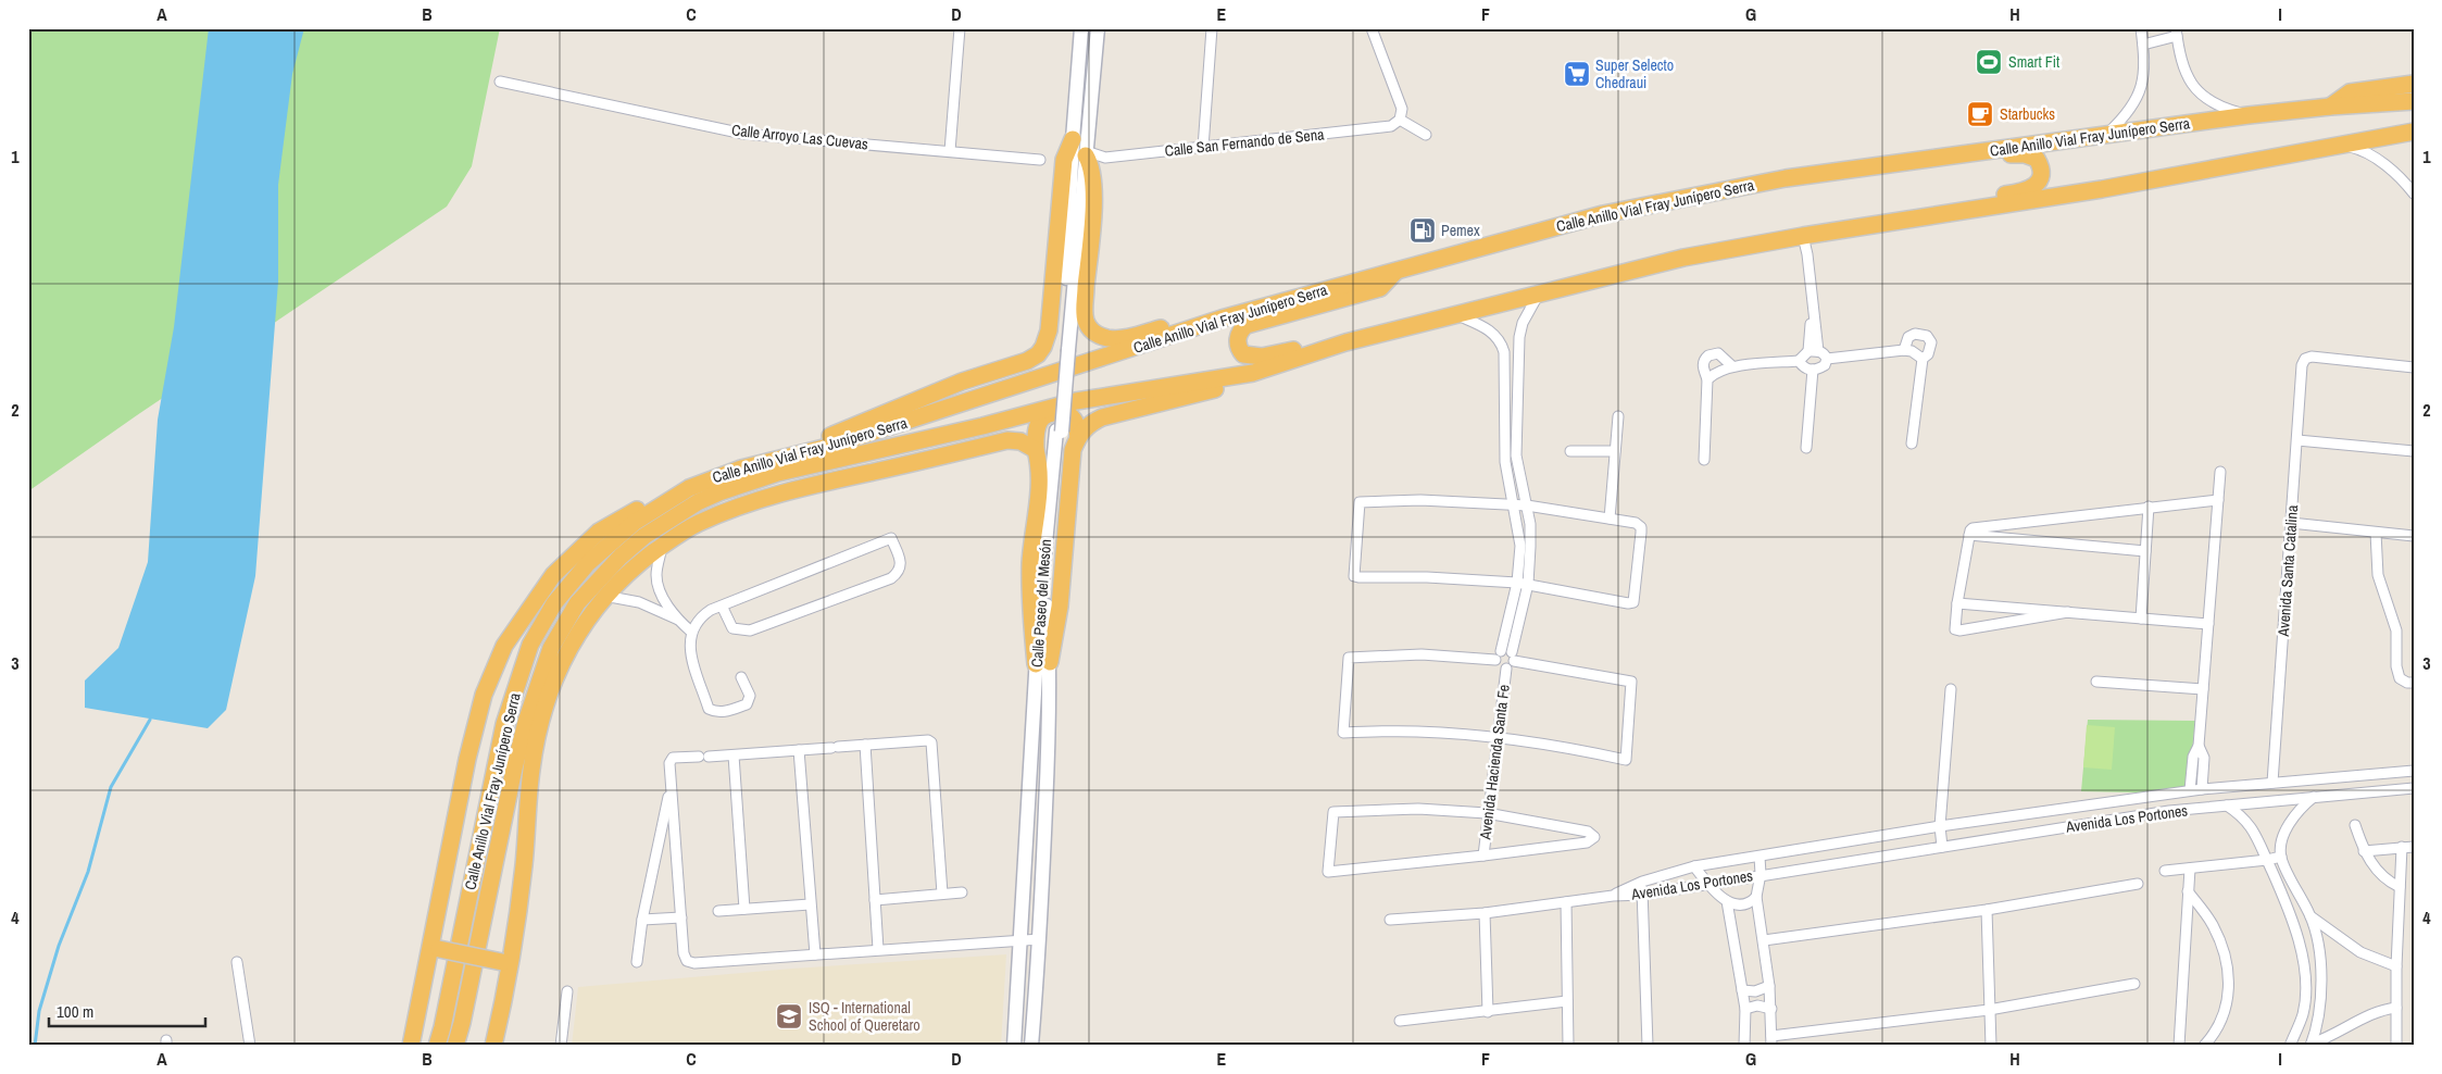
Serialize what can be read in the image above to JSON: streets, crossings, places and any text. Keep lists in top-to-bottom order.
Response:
{
  "streets": {
    "highway": ["Calle Anillo Vial Fray Junípero Serra"],
    "main road": ["Calle Paseo del Mesón"],
    "street": [
      "Calle Arroyo Las Cuevas",
      "Calle San Fernando de Sena",
      "Avenida Santa Catalina",
      "Avenida Hacienda Santa Fe",
      "Avenida Los Portones"
    ]
  },
  "crossings": [
    ["Calle San Fernando de Sena", "Calle Paseo del Mesón"],
    ["Avenida Santa Catalina", "Avenida Los Portones"]
  ],
  "places": {
    "sports": ["Smart Fit"],
    "supermarket": ["Super Selecto Chedraui"],
    "cafe": ["Starbucks"],
    "fuel station": ["Pemex"],
    "school or university": ["ISQ - International School of Queretaro"]
  },
  "scale_bar": "100 m",
  "grid": {
    "columns": [
      "A",
      "B",
      "C",
      "D",
      "E",
      "F",
      "G",
      "H",
      "I"
    ],
    "rows": [
      "1",
      "2",
      "3",
      "4"
    ]
  }
}
